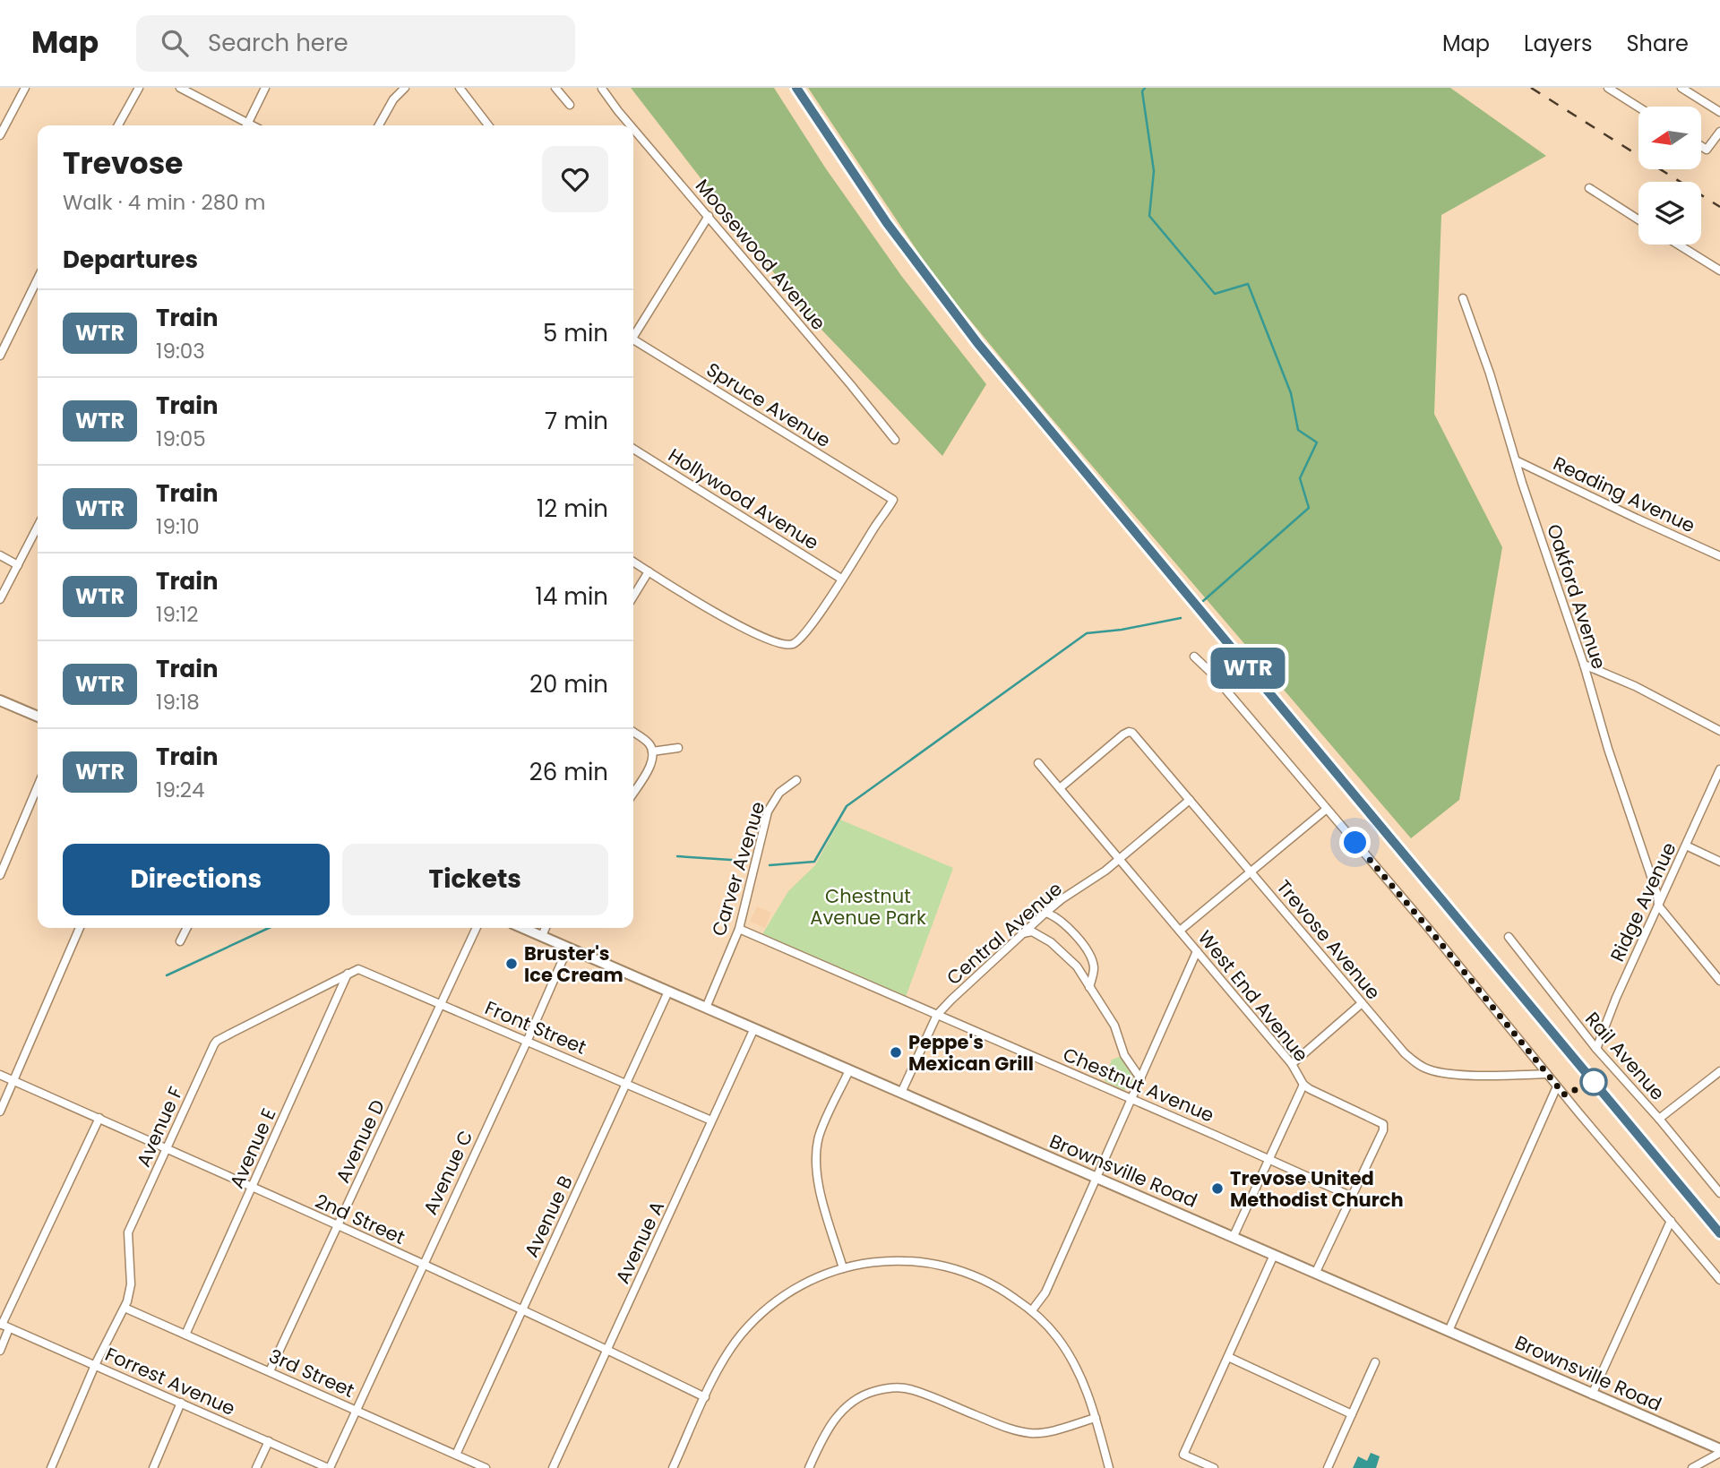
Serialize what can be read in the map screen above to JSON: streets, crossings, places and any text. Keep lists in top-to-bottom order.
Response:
{
  "streets": {
    "street": [
      "Moosewood Avenue",
      "Spruce Avenue",
      "Reading Avenue",
      "Hollywood Avenue",
      "Oakford Avenue",
      "Carver Avenue",
      "Ridge Avenue",
      "Central Avenue",
      "Trevose Avenue",
      "West End Avenue",
      "Front Street",
      "Rail Avenue",
      "Chestnut Avenue",
      "Avenue F",
      "Avenue D",
      "Avenue E",
      "Brownsville Road",
      "Avenue C",
      "Avenue B",
      "2nd Street",
      "Avenue A",
      "3rd Street",
      "Forrest Avenue"
    ]
  },
  "crossings": [
    ["Spruce Avenue", "Hollywood Avenue"],
    ["Reading Avenue", "Oakford Avenue"],
    ["Oakford Avenue", "Ridge Avenue"],
    ["Carver Avenue", "Chestnut Avenue"],
    ["Carver Avenue", "Brownsville Road"],
    ["Ridge Avenue", "Rail Avenue"],
    ["Central Avenue", "Trevose Avenue"],
    ["Central Avenue", "West End Avenue"],
    ["Central Avenue", "Chestnut Avenue"],
    ["Central Avenue", "Brownsville Road"],
    ["Trevose Avenue", "West End Avenue"],
    ["West End Avenue", "Chestnut Avenue"],
    ["Front Street", "Avenue F"],
    ["Front Street", "Avenue D"],
    ["Front Street", "Avenue E"],
    ["Front Street", "Avenue C"],
    ["Front Street", "Avenue B"],
    ["Front Street", "Avenue A"],
    ["Avenue F", "Avenue E"],
    ["Avenue F", "2nd Street"],
    ["Avenue F", "3rd Street"],
    ["Avenue F", "Forrest Avenue"],
    ["Avenue D", "2nd Street"],
    ["Avenue D", "3rd Street"],
    ["Avenue E", "2nd Street"],
    ["Avenue E", "3rd Street"],
    ["Brownsville Road", "Avenue C"],
    ["Brownsville Road", "Avenue B"],
    ["Brownsville Road", "Avenue A"],
    ["Avenue C", "2nd Street"],
    ["Avenue C", "3rd Street"],
    ["Avenue C", "Forrest Avenue"],
    ["Avenue B", "2nd Street"],
    ["Avenue B", "3rd Street"],
    ["2nd Street", "Avenue A"]
  ],
  "parks": ["Chestnut Avenue Park"],
  "places": ["Bruster's Ice Cream", "Peppe's Mexican Grill", "Trevose United Methodist Church"],
  "north": "left",
  "page": {
    "header": "Map",
    "search": "Search here",
    "nav": ["Map", "Layers", "Share"],
    "on_map": "WTR",
    "heading": [
      ["Trevose", "Walk · 4 min · 280 m"],
      "Departures"
    ],
    "list": [
      {
        "mark": "WTR",
        "name": "Train",
        "note": "19:03",
        "value": "5 min"
      },
      {
        "mark": "WTR",
        "name": "Train",
        "note": "19:05",
        "value": "7 min"
      },
      {
        "mark": "WTR",
        "name": "Train",
        "note": "19:10",
        "value": "12 min"
      },
      {
        "mark": "WTR",
        "name": "Train",
        "note": "19:12",
        "value": "14 min"
      },
      {
        "mark": "WTR",
        "name": "Train",
        "note": "19:18",
        "value": "20 min"
      },
      {
        "mark": "WTR",
        "name": "Train",
        "note": "19:24",
        "value": "26 min"
      }
    ],
    "buttons": ["Directions", "Tickets"]
  }
}
